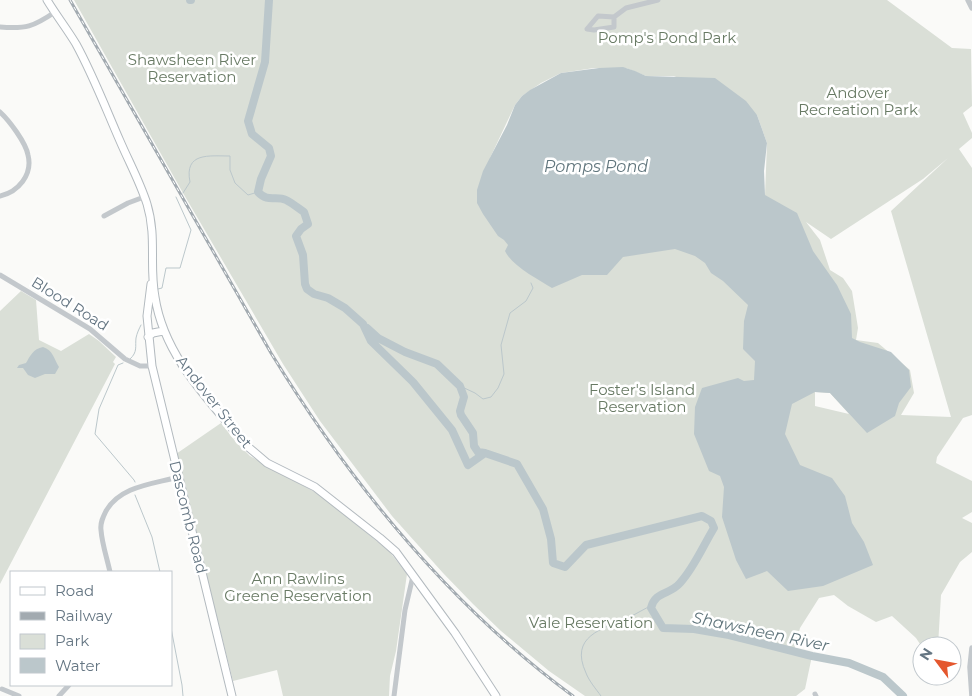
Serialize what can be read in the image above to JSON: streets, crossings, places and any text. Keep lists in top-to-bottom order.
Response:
{
  "streets": {
    "main road": ["Andover Street", "Dascomb Road"],
    "street": ["Blood Road"]
  },
  "crossings": [
    ["Blood Road", "Dascomb Road"],
    ["Andover Street", "Dascomb Road"]
  ],
  "water": ["Pomps Pond", "Shawsheen River"],
  "parks": [
    "Pomp's Pond Park",
    "Shawsheen River Reservation",
    "Andover Recreation Park",
    "Foster's Island Reservation",
    "Ann Rawlins Greene Reservation",
    "Vale Reservation"
  ],
  "legend": [
    "Road",
    "Railway",
    "Park",
    "Water"
  ],
  "north": "top left"
}
